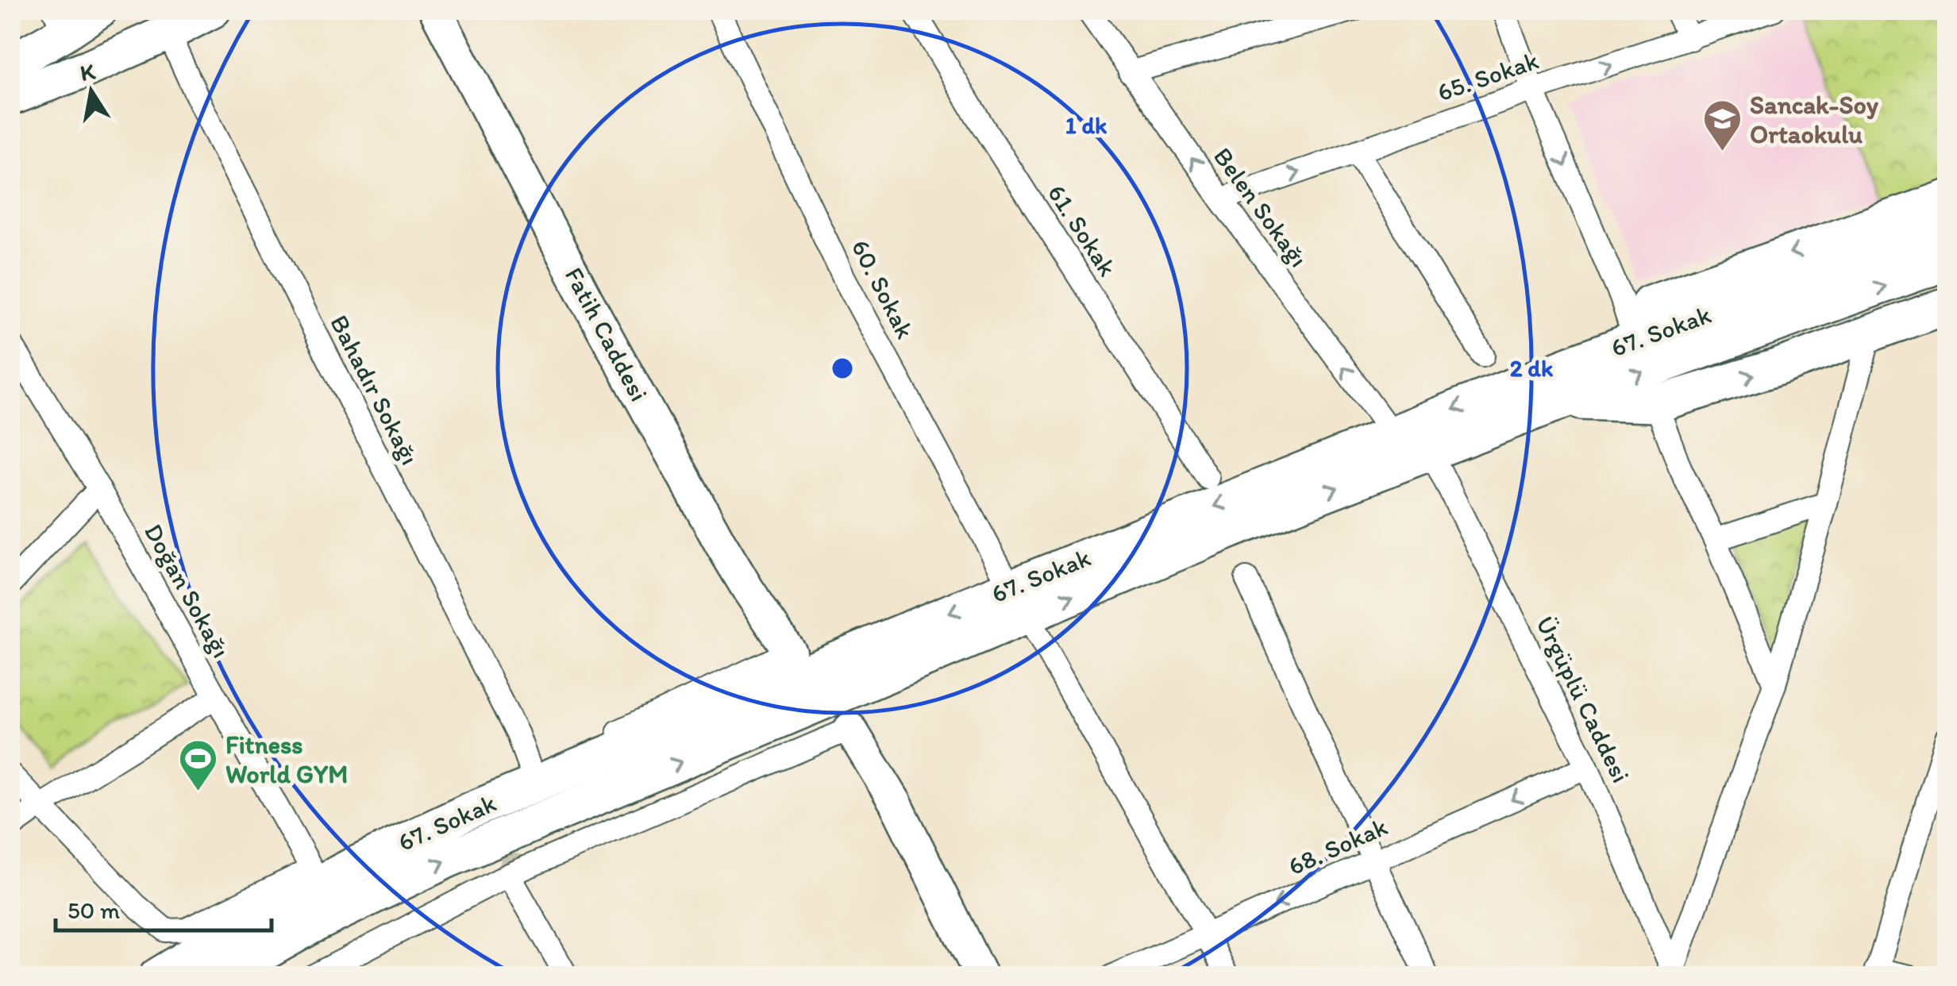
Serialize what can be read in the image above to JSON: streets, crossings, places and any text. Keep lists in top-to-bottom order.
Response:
{
  "streets": {
    "main road": ["67. Sokak"],
    "street": [
      "65. Sokak",
      "Belen Sokağı",
      "61. Sokak",
      "60. Sokak",
      "Fatih Caddesi",
      "Bahadır Sokağı",
      "Doğan Sokağı",
      "Ürgüplü Caddesi",
      "68. Sokak"
    ]
  },
  "crossings": [
    ["65. Sokak", "Belen Sokağı"],
    ["Belen Sokağı", "67. Sokak"],
    ["60. Sokak", "67. Sokak"],
    ["60. Sokak", "68. Sokak"],
    ["67. Sokak", "Fatih Caddesi"],
    ["67. Sokak", "Bahadır Sokağı"],
    ["67. Sokak", "Doğan Sokağı"],
    ["67. Sokak", "Ürgüplü Caddesi"],
    ["Ürgüplü Caddesi", "68. Sokak"]
  ],
  "one_way": ["68. Sokak"],
  "places": {
    "school or university": ["Sancak-Soy Ortaokulu"],
    "sports": ["Fitness World GYM"]
  },
  "scale_bar": "50 m",
  "north": "top",
  "rings": ["1 dk", "2 dk"]
}
